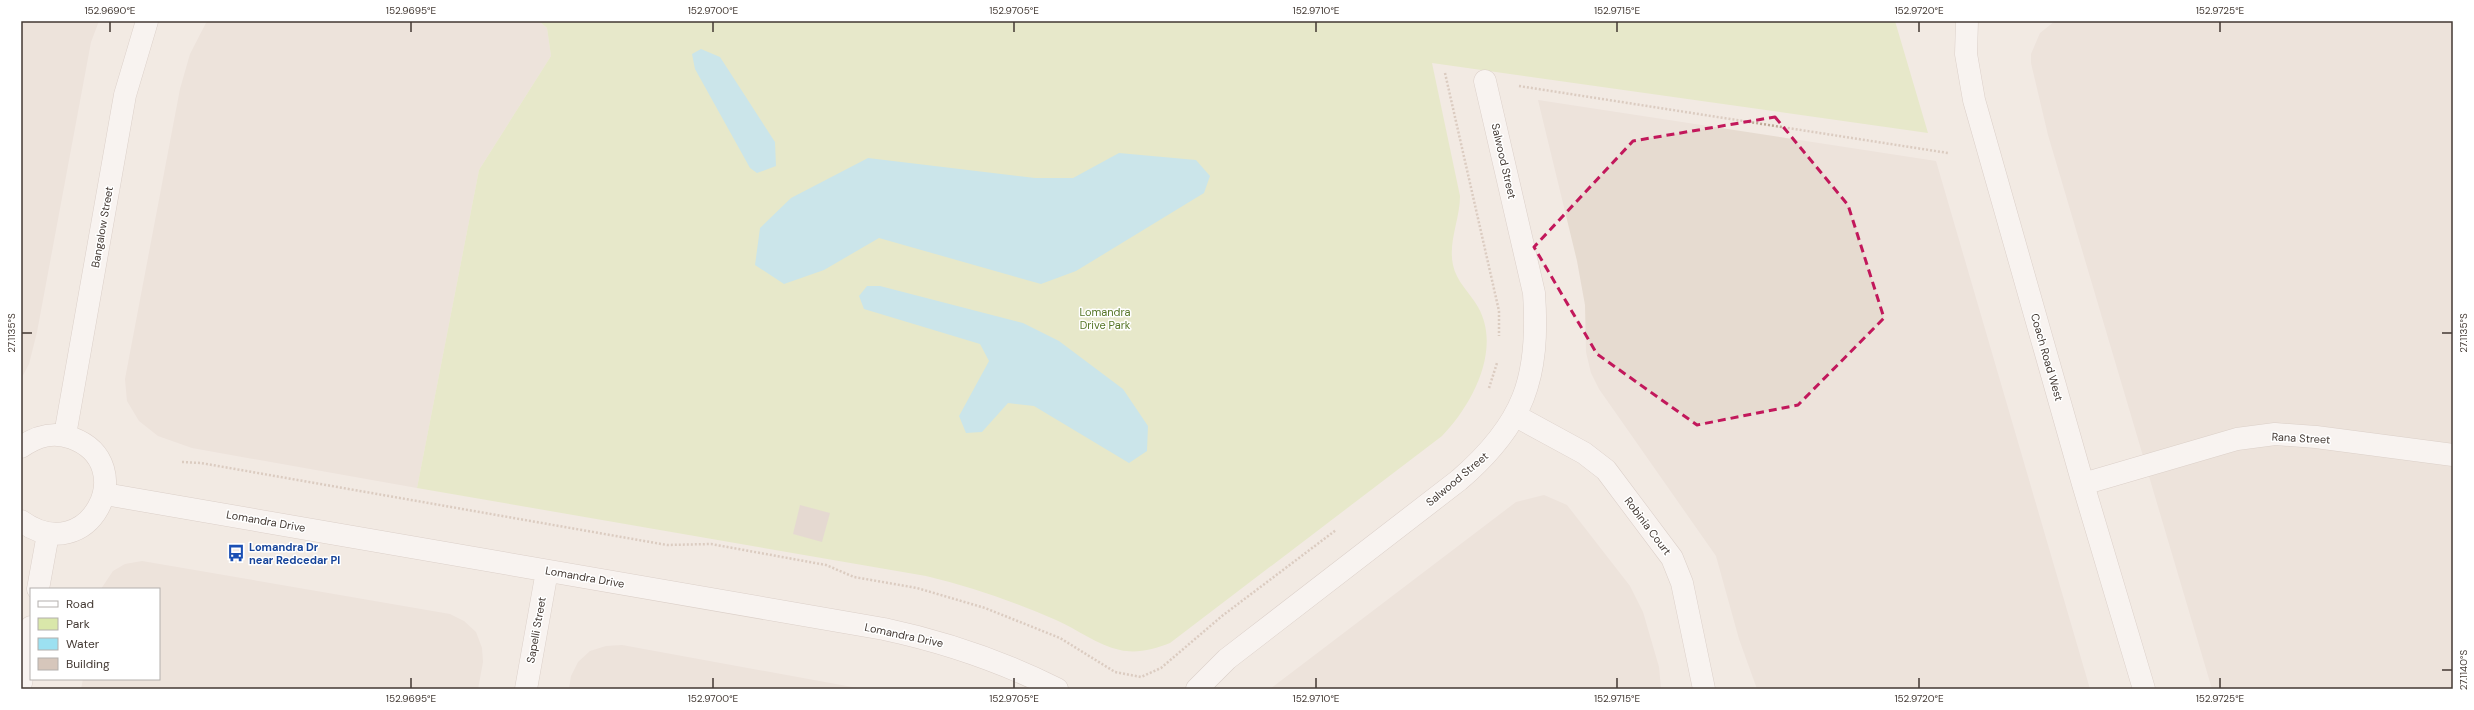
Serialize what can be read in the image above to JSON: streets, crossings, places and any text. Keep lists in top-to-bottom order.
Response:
{
  "streets": {
    "street": [
      "Salwood Street",
      "Bangalow Street",
      "Coach Road West",
      "Rana Street",
      "Lomandra Drive",
      "Robinia Court",
      "Sapelli Street"
    ]
  },
  "crossings": [
    ["Salwood Street", "Robinia Court"],
    ["Coach Road West", "Rana Street"],
    ["Lomandra Drive", "Sapelli Street"]
  ],
  "parks": ["Lomandra Drive Park"],
  "places": {
    "bus stop": ["Lomandra Dr near Redcedar Pl"]
  },
  "legend": [
    "Road",
    "Park",
    "Water",
    "Building"
  ],
  "coordinates": [
    "152.9690°E",
    "152.9695°E",
    "152.9700°E",
    "152.9705°E",
    "152.9710°E",
    "152.9715°E",
    "152.9720°E",
    "152.9725°E",
    "27.1135°S",
    "27.1140°S"
  ]
}
